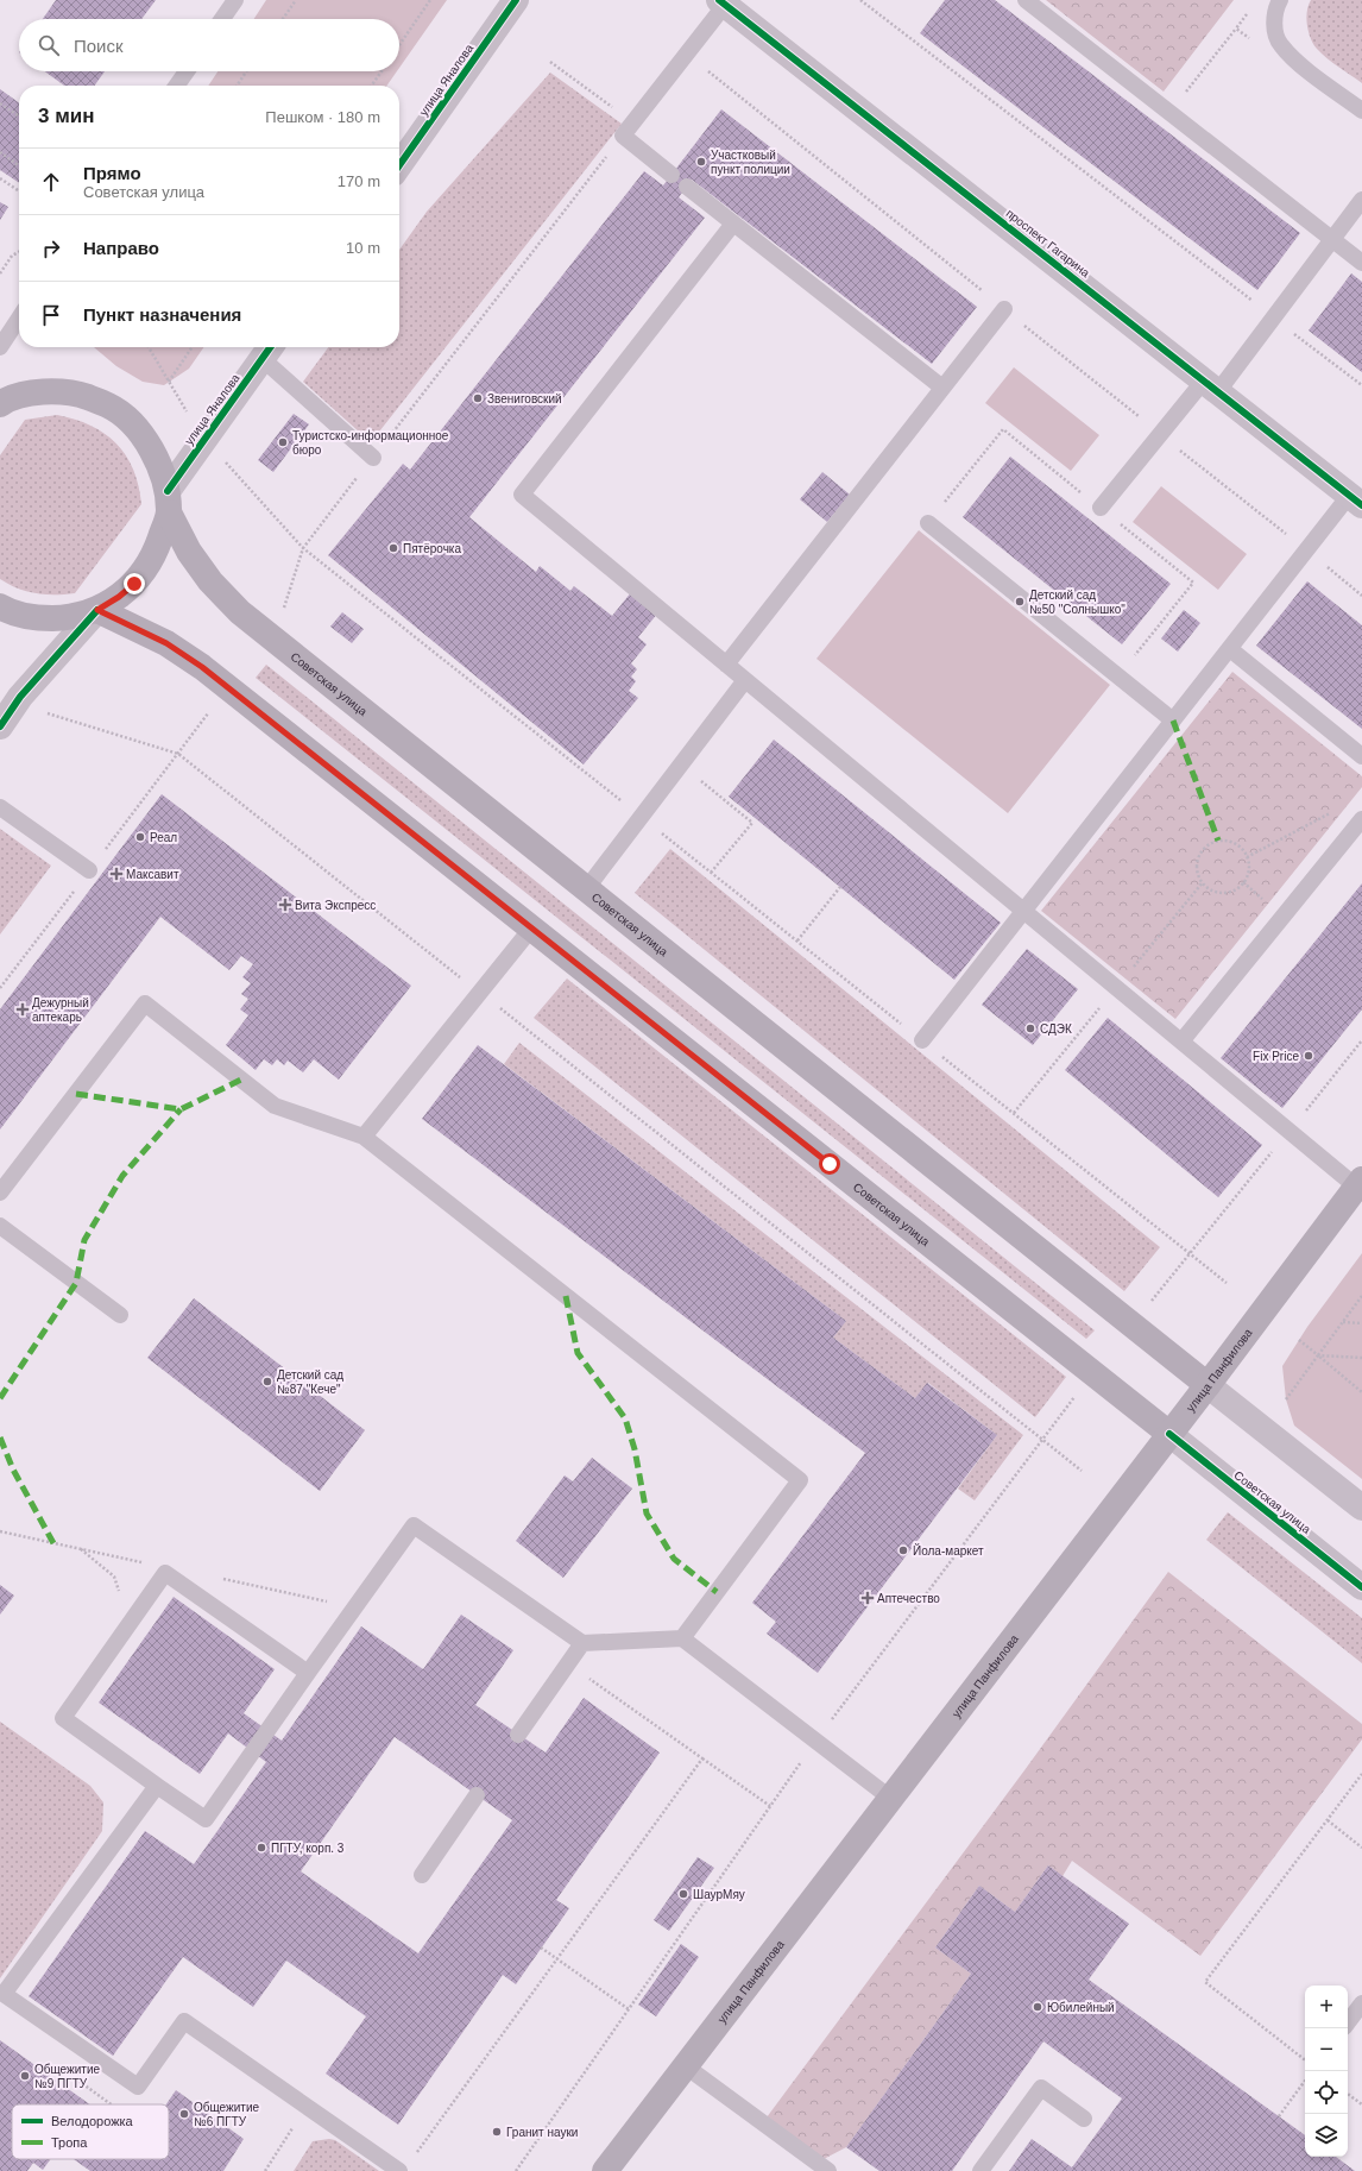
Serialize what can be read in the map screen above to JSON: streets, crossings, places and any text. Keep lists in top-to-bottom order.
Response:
{
  "streets": {
    "main road": ["Советская улица", "улица Панфилова"],
    "street": ["улица Яналова", "проспект Гагарина"]
  },
  "crossings": [
    ["улица Яналова", "Советская улица"],
    ["Советская улица", "улица Панфилова"]
  ],
  "places": {
    "other": [
      "Участковый пункт полиции",
      "Звениговский",
      "Туристско-информационное бюро",
      "Пятёрочка",
      "Детский сад №50 \"Солнышко\"",
      "Реал",
      "СДЭК",
      "Fix Price",
      "Детский сад №87 \"Кече\"",
      "Йола-маркет",
      "ПГТУ, корп. 3",
      "ШаурМяу",
      "Юбилейный",
      "Общежитие №9 ПГТУ",
      "Общежитие №6 ПГТУ",
      "Гранит науки"
    ],
    "health": [
      "Максавит",
      "Вита Экспресс",
      "Дежурный аптекарь",
      "Аптечество"
    ]
  },
  "legend": ["Велодорожка", "Тропа"],
  "page": {
    "search": "Поиск",
    "heading": ["3 мин", "Пешком · 180 m"],
    "list": [
      ["Прямо", "Советская улица", "170 m"],
      ["Направо", "10 m"],
      "Пункт назначения"
    ],
    "map_buttons": ["+", "−"]
  }
}
